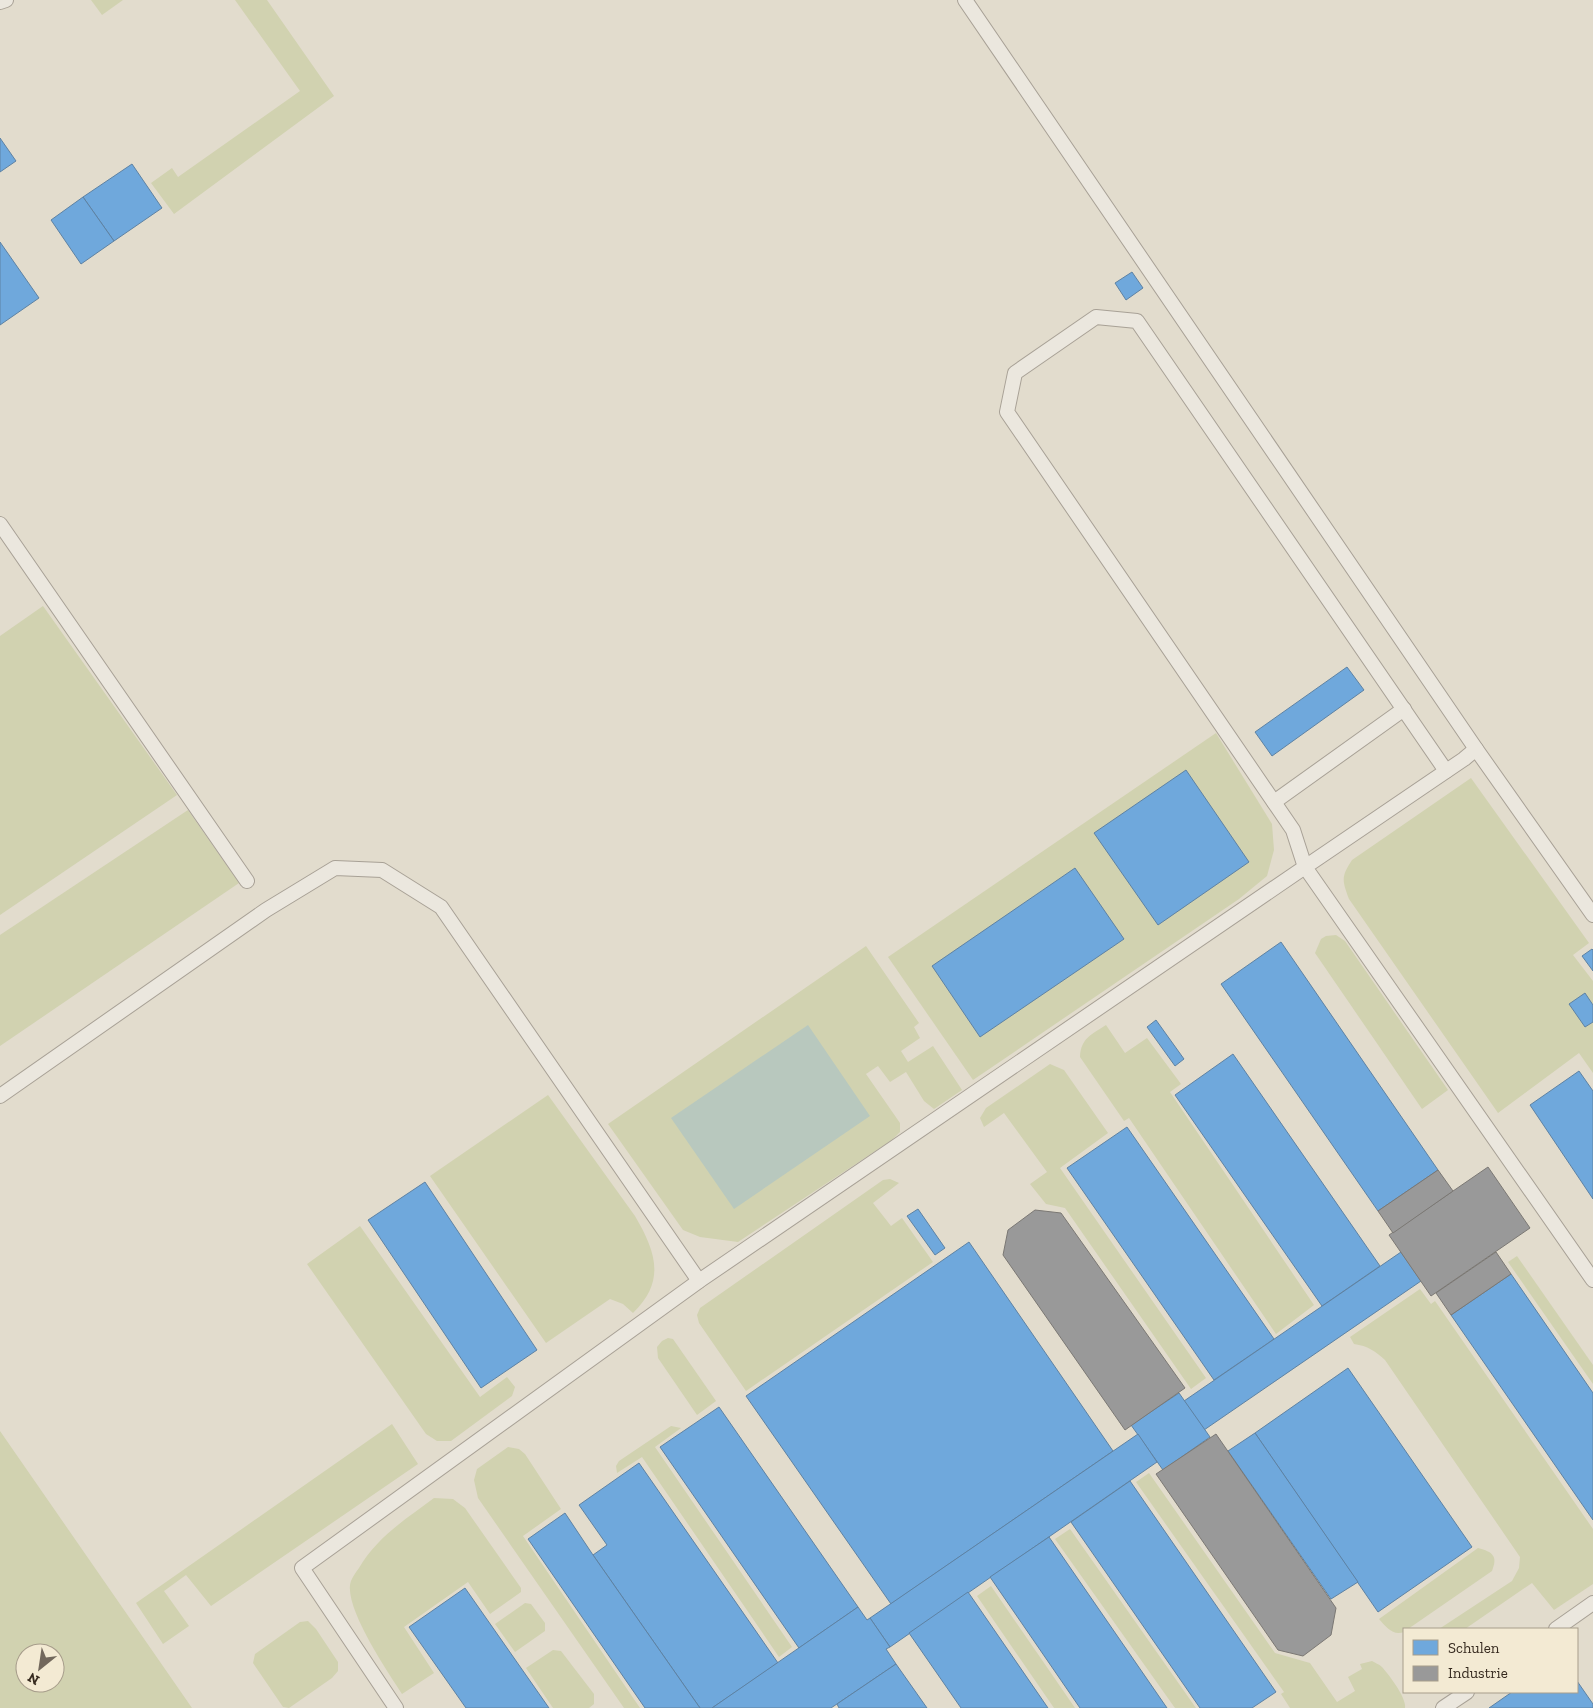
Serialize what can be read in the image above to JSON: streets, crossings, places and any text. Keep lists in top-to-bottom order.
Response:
{
  "legend": ["Schulen", "Industrie"],
  "north": "bottom left"
}
